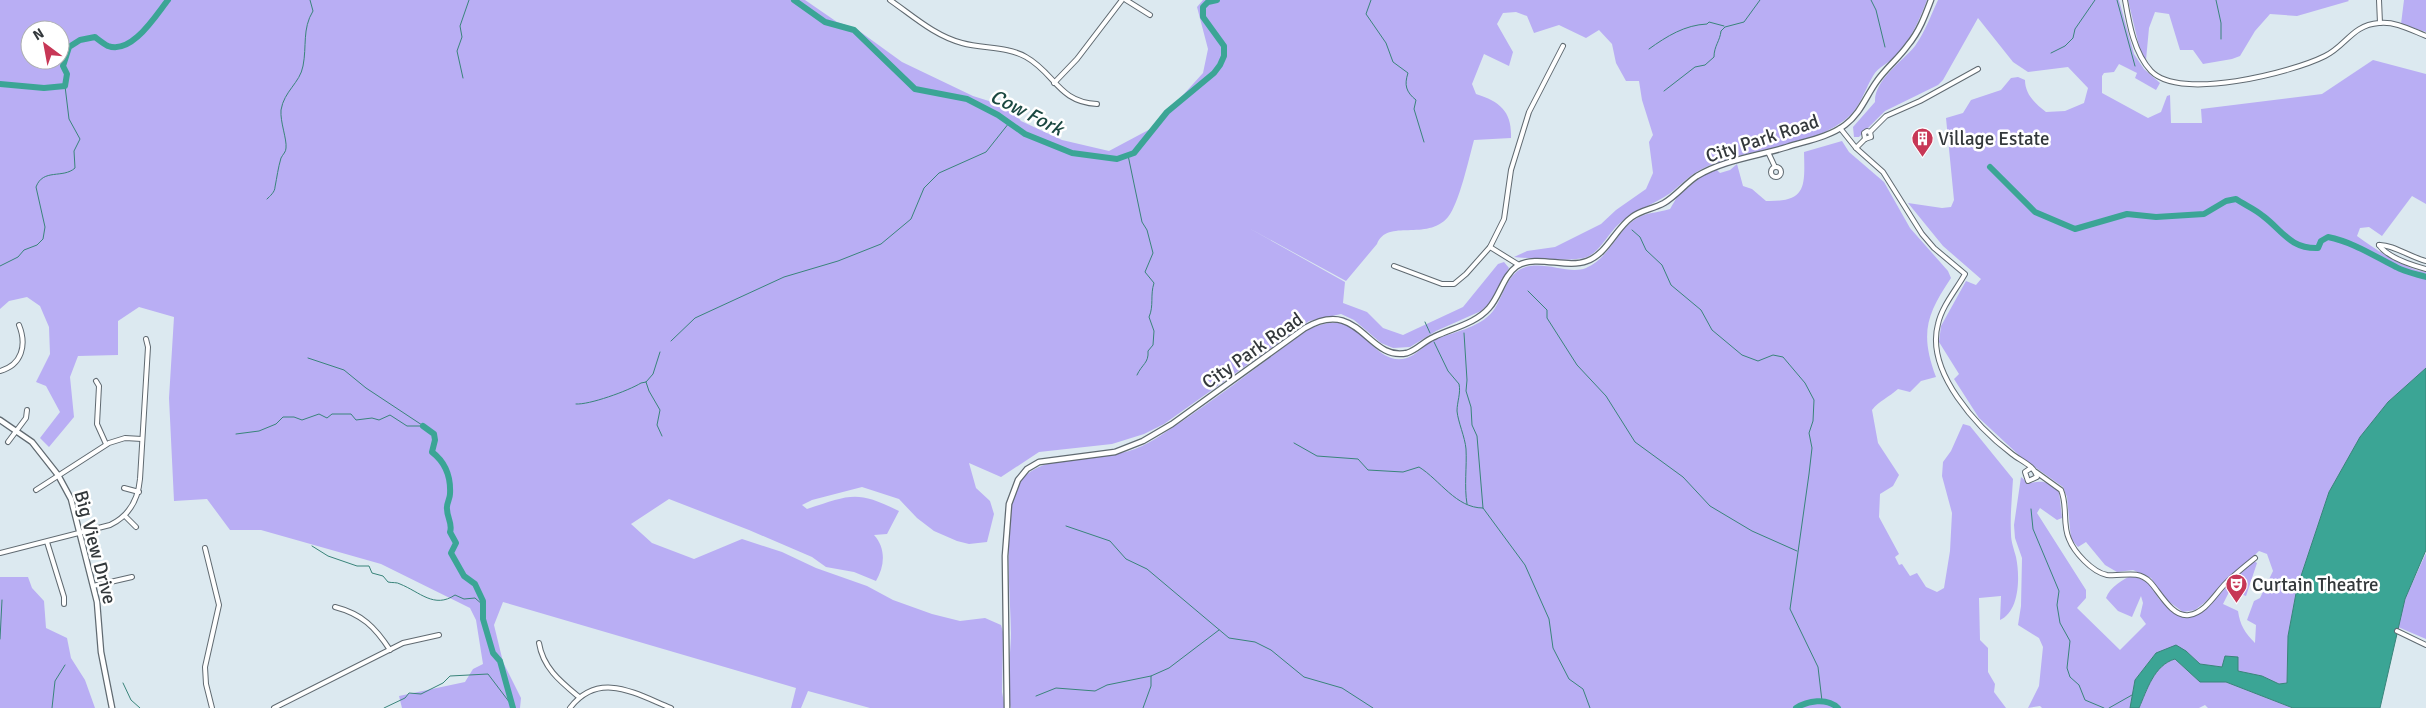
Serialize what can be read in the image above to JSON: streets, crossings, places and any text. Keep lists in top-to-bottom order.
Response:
{
  "streets": {
    "street": ["City Park Road", "Big View Drive"]
  },
  "water": ["Cow Fork"],
  "places": {
    "building": ["Village Estate"],
    "theatre": ["Curtain Theatre"]
  },
  "north": "top left"
}
